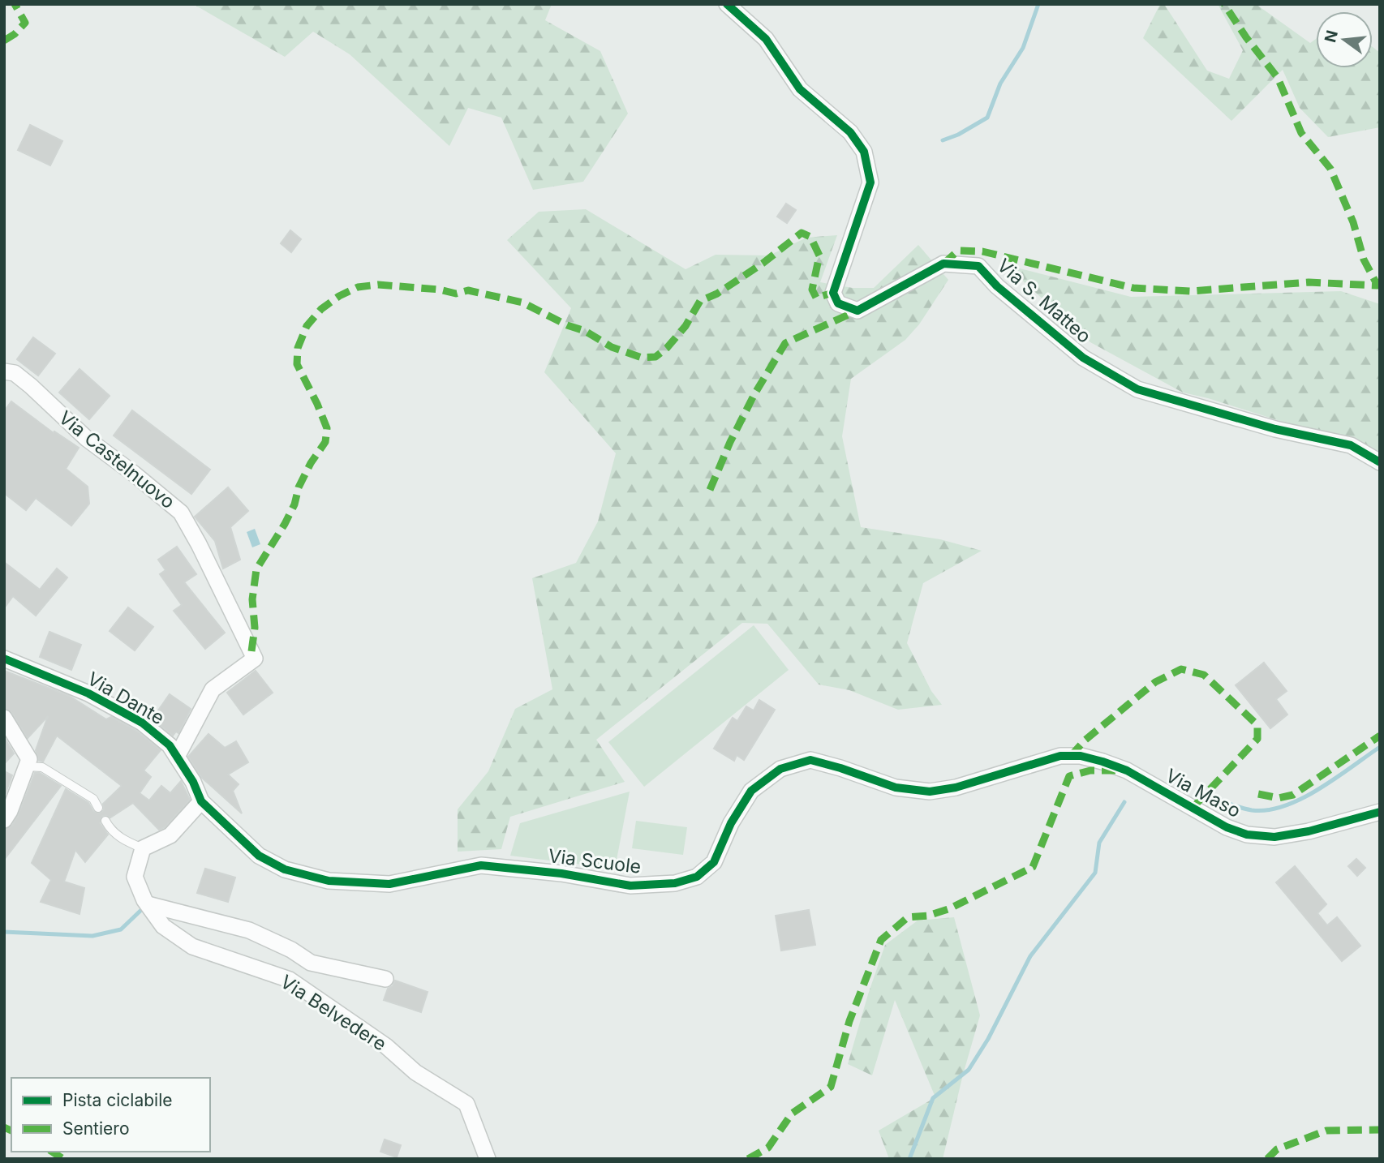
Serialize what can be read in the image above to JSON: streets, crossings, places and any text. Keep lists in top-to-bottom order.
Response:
{
  "streets": {
    "street": [
      "Via S. Matteo",
      "Via Castelnuovo",
      "Via Dante",
      "Via Maso",
      "Via Scuole",
      "Via Belvedere"
    ]
  },
  "crossings": [
    ["Via Castelnuovo", "Via Dante"],
    ["Via Dante", "Via Scuole"],
    ["Via Maso", "Via Scuole"]
  ],
  "legend": ["Pista ciclabile", "Sentiero"],
  "north": "left"
}
